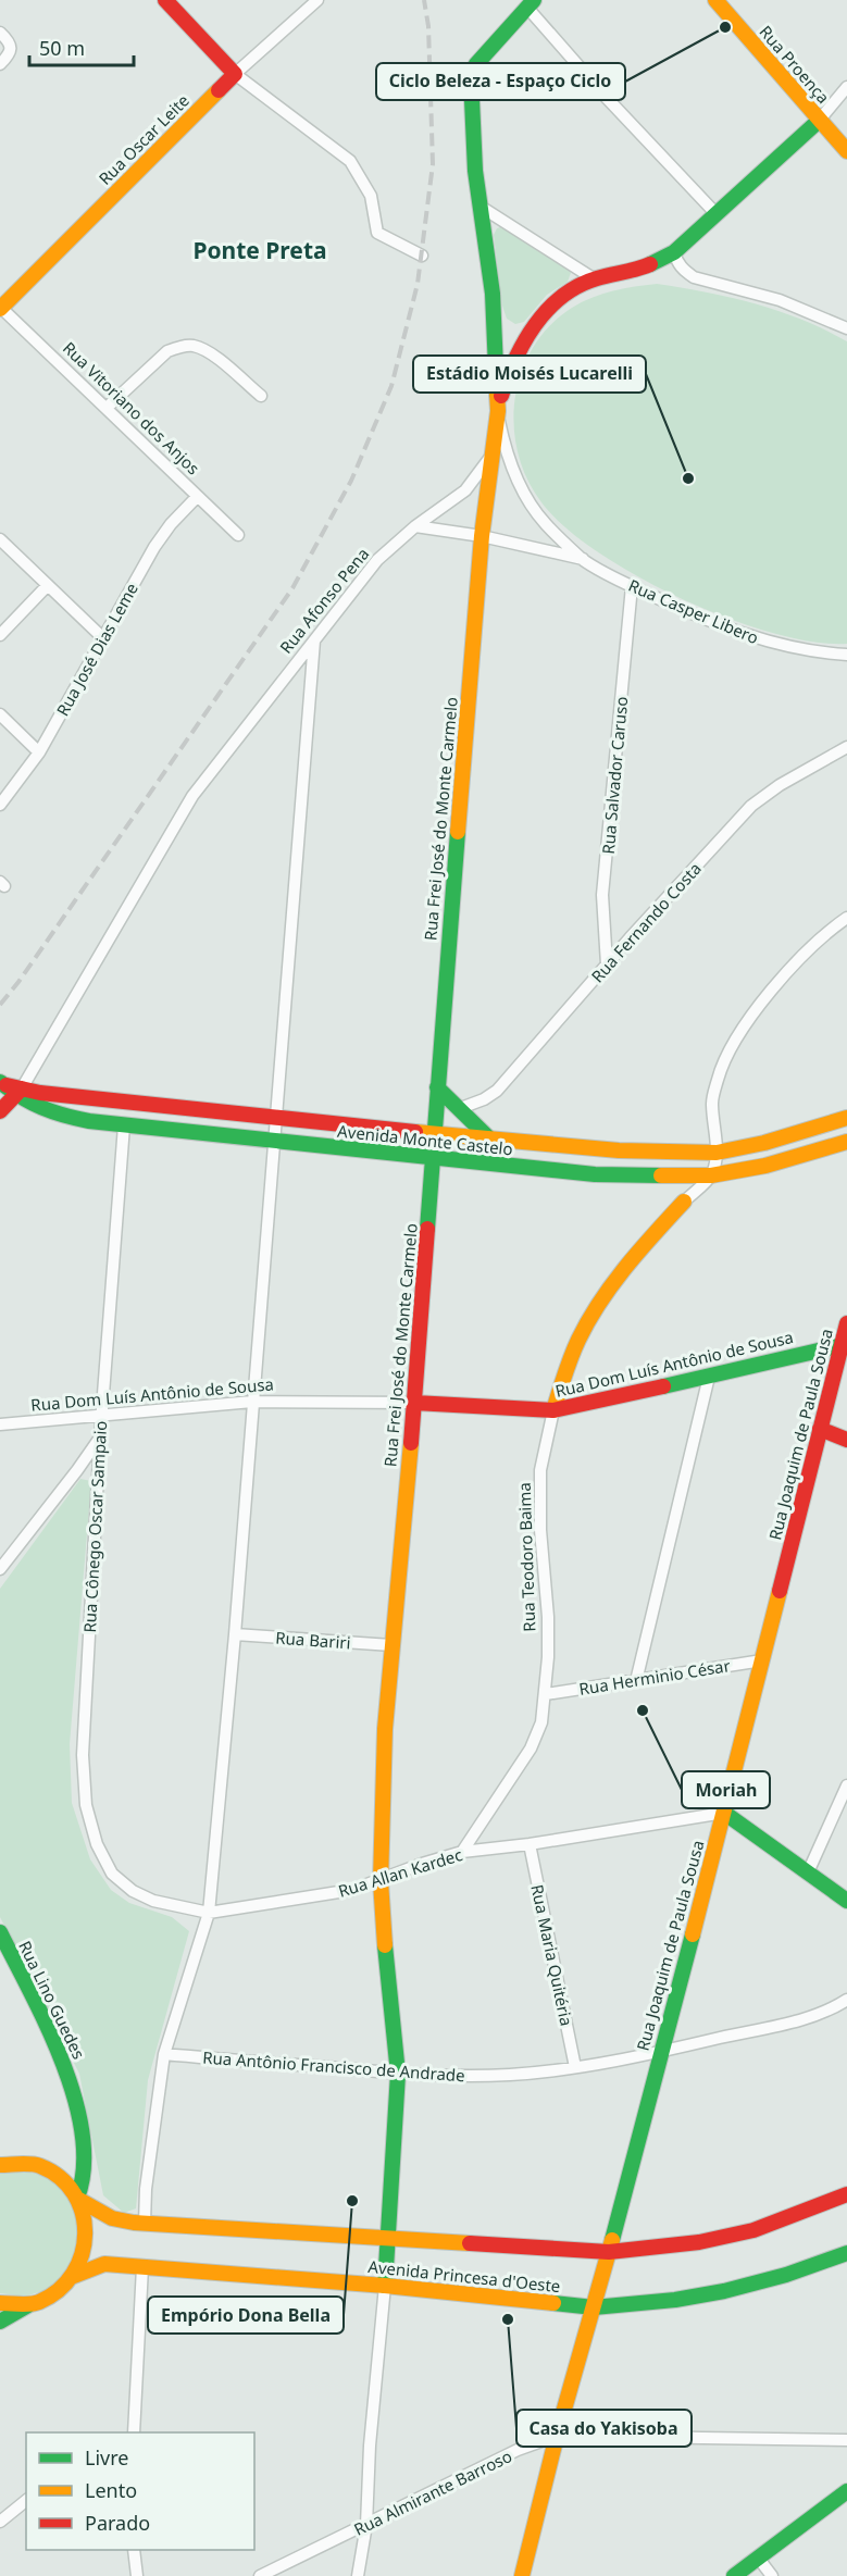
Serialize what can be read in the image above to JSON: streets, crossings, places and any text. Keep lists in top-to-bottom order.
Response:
{
  "streets": {
    "main road": [
      "Rua Proença",
      "Rua Oscar Leite",
      "Rua Afonso Pena",
      "Rua Frei José do Monte Carmelo",
      "Avenida Monte Castelo",
      "Rua Dom Luís Antônio de Sousa",
      "Rua Joaquim de Paula Sousa",
      "Rua Teodoro Baima",
      "Rua Lino Guedes",
      "Avenida Princesa d'Oeste"
    ],
    "street": [
      "Rua Vitoriano dos Anjos",
      "Rua Casper Libero",
      "Rua José Dias Leme",
      "Rua Salvador Caruso",
      "Rua Fernando Costa",
      "Rua Cônego Oscar Sampaio",
      "Rua Bariri",
      "Rua Herminio César",
      "Rua Allan Kardec",
      "Rua Maria Quitéria",
      "Rua Antônio Francisco de Andrade",
      "Rua Almirante Barroso"
    ]
  },
  "crossings": [
    ["Rua Oscar Leite", "Rua Vitoriano dos Anjos"],
    ["Rua Vitoriano dos Anjos", "Rua José Dias Leme"],
    ["Rua Afonso Pena", "Rua Casper Libero"],
    ["Rua Afonso Pena", "Rua Frei José do Monte Carmelo"],
    ["Rua Afonso Pena", "Avenida Monte Castelo"],
    ["Rua Casper Libero", "Rua Salvador Caruso"],
    ["Rua Casper Libero", "Rua Frei José do Monte Carmelo"],
    ["Rua Salvador Caruso", "Rua Fernando Costa"],
    ["Rua Frei José do Monte Carmelo", "Avenida Monte Castelo"],
    ["Rua Frei José do Monte Carmelo", "Rua Dom Luís Antônio de Sousa"],
    ["Rua Frei José do Monte Carmelo", "Rua Bariri"],
    ["Rua Frei José do Monte Carmelo", "Rua Allan Kardec"],
    ["Rua Frei José do Monte Carmelo", "Rua Antônio Francisco de Andrade"],
    ["Rua Frei José do Monte Carmelo", "Avenida Princesa d'Oeste"],
    ["Avenida Monte Castelo", "Rua Cônego Oscar Sampaio"],
    ["Rua Dom Luís Antônio de Sousa", "Rua Joaquim de Paula Sousa"],
    ["Rua Dom Luís Antônio de Sousa", "Rua Cônego Oscar Sampaio"],
    ["Rua Dom Luís Antônio de Sousa", "Rua Teodoro Baima"],
    ["Rua Joaquim de Paula Sousa", "Rua Herminio César"],
    ["Rua Joaquim de Paula Sousa", "Rua Allan Kardec"],
    ["Rua Joaquim de Paula Sousa", "Rua Antônio Francisco de Andrade"],
    ["Rua Joaquim de Paula Sousa", "Avenida Princesa d'Oeste"],
    ["Rua Joaquim de Paula Sousa", "Rua Almirante Barroso"],
    ["Rua Cônego Oscar Sampaio", "Rua Allan Kardec"],
    ["Rua Teodoro Baima", "Rua Herminio César"],
    ["Rua Teodoro Baima", "Rua Allan Kardec"],
    ["Rua Allan Kardec", "Rua Maria Quitéria"],
    ["Rua Maria Quitéria", "Rua Antônio Francisco de Andrade"],
    ["Rua Lino Guedes", "Avenida Princesa d'Oeste"]
  ],
  "districts": ["Ponte Preta"],
  "places": [
    "Ciclo Beleza - Espaço Ciclo",
    "Estádio Moisés Lucarelli",
    "Moriah",
    "Empório Dona Bella",
    "Casa do Yakisoba"
  ],
  "legend": ["Livre", "Lento", "Parado"],
  "scale_bar": "50 m"
}
